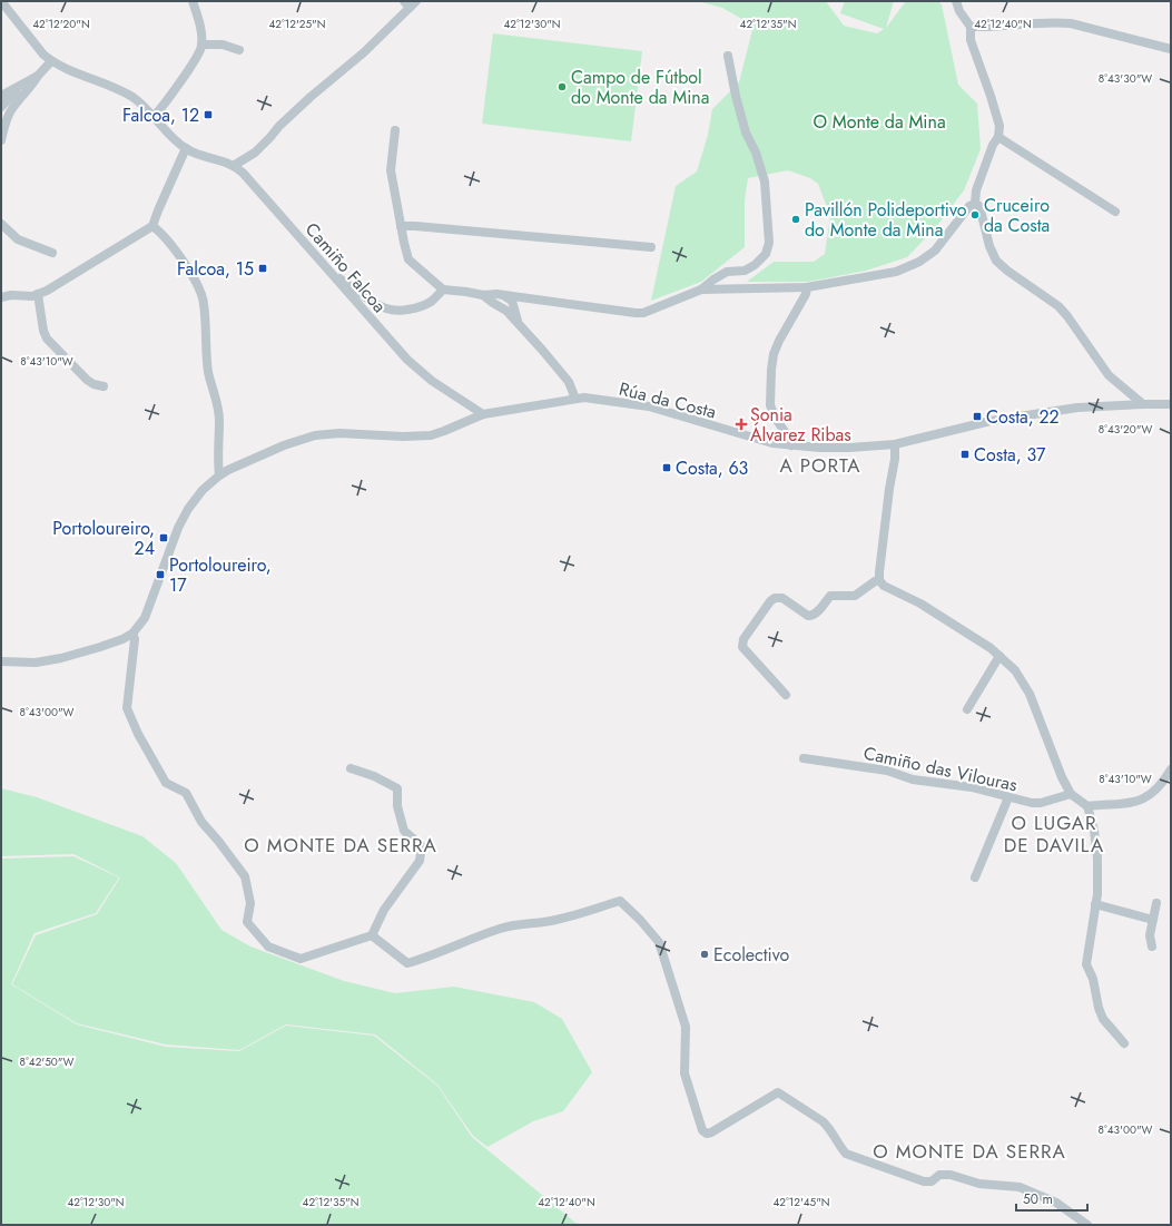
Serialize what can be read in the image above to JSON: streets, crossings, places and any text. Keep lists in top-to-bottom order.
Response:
{
  "streets": {
    "street": ["Camiño Falcoa", "Rúa da Costa", "Camiño das Vilouras"]
  },
  "crossings": [
    ["Camiño Falcoa", "Rúa da Costa"]
  ],
  "districts": [
    "A PORTA",
    "O LUGAR DE DAVILA",
    "O MONTE DA SERRA",
    "O MONTE DA SERRA"
  ],
  "parks": ["O Monte da Mina"],
  "places": {
    "other": [
      "Campo de Fútbol do Monte da Mina",
      "Cruceiro da Costa",
      "Pavillón Polideportivo do Monte da Mina",
      "Ecolectivo"
    ],
    "transit": [
      "Falcoa, 12",
      "Falcoa, 15",
      "Costa, 22",
      "Costa, 37",
      "Costa, 63",
      "Portoloureiro, 24",
      "Portoloureiro, 17"
    ],
    "health": ["Sonia Álvarez Ribas"]
  },
  "scale_bar": "50 m",
  "coordinates": [
    "42°12'30\"N",
    "42°12'35\"N",
    "42°12'40\"N",
    "42°12'20\"N",
    "42°12'25\"N",
    "8°43'30\"W",
    "8°43'10\"W",
    "8°43'20\"W",
    "8°43'00\"W",
    "8°42'50\"W",
    "42°12'45\"N"
  ]
}
